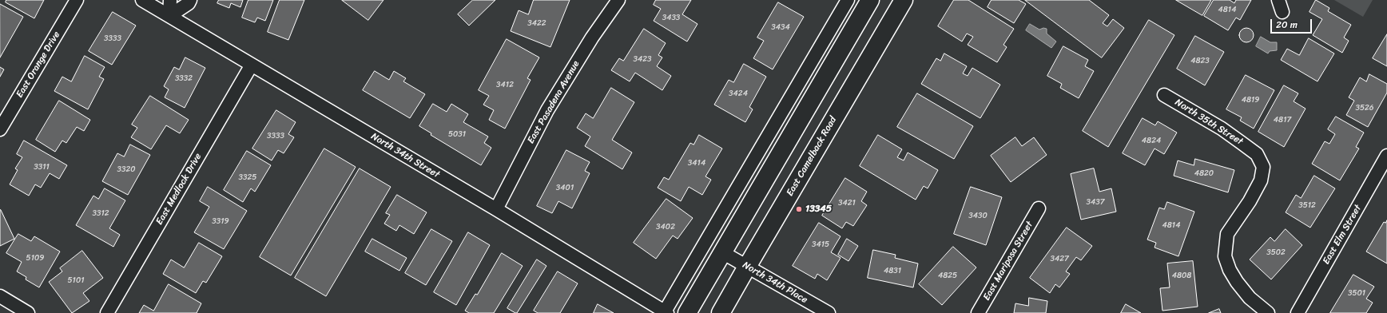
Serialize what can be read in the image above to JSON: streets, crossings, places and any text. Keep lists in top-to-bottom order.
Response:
{
  "streets": {
    "main road": ["East Camelback Road"],
    "street": [
      "East Orange Drive",
      "East Pasadena Avenue",
      "North 35th Street",
      "North 34th Street",
      "East Medlock Drive",
      "East Elm Street",
      "East Mariposa Street",
      "North 34th Place"
    ]
  },
  "crossings": [
    ["East Pasadena Avenue", "North 34th Street"],
    ["North 34th Street", "East Medlock Drive"],
    ["East Camelback Road", "North 34th Place"]
  ],
  "places": ["13345"],
  "house_numbers": [
    "4814",
    "3433",
    "3422",
    "3434",
    "3333",
    "3423",
    "4823",
    "3332",
    "3412",
    "3424",
    "4819",
    "3526",
    "4817",
    "5031",
    "3333",
    "4824",
    "3414",
    "3311",
    "3320",
    "4820",
    "3325",
    "3401",
    "3437",
    "3421",
    "3512",
    "3312",
    "3430",
    "3319",
    "4814",
    "3402",
    "3415",
    "3502",
    "5109",
    "3427",
    "4831",
    "4825",
    "4808",
    "5101",
    "3501"
  ],
  "scale_bar": "20 m"
}
